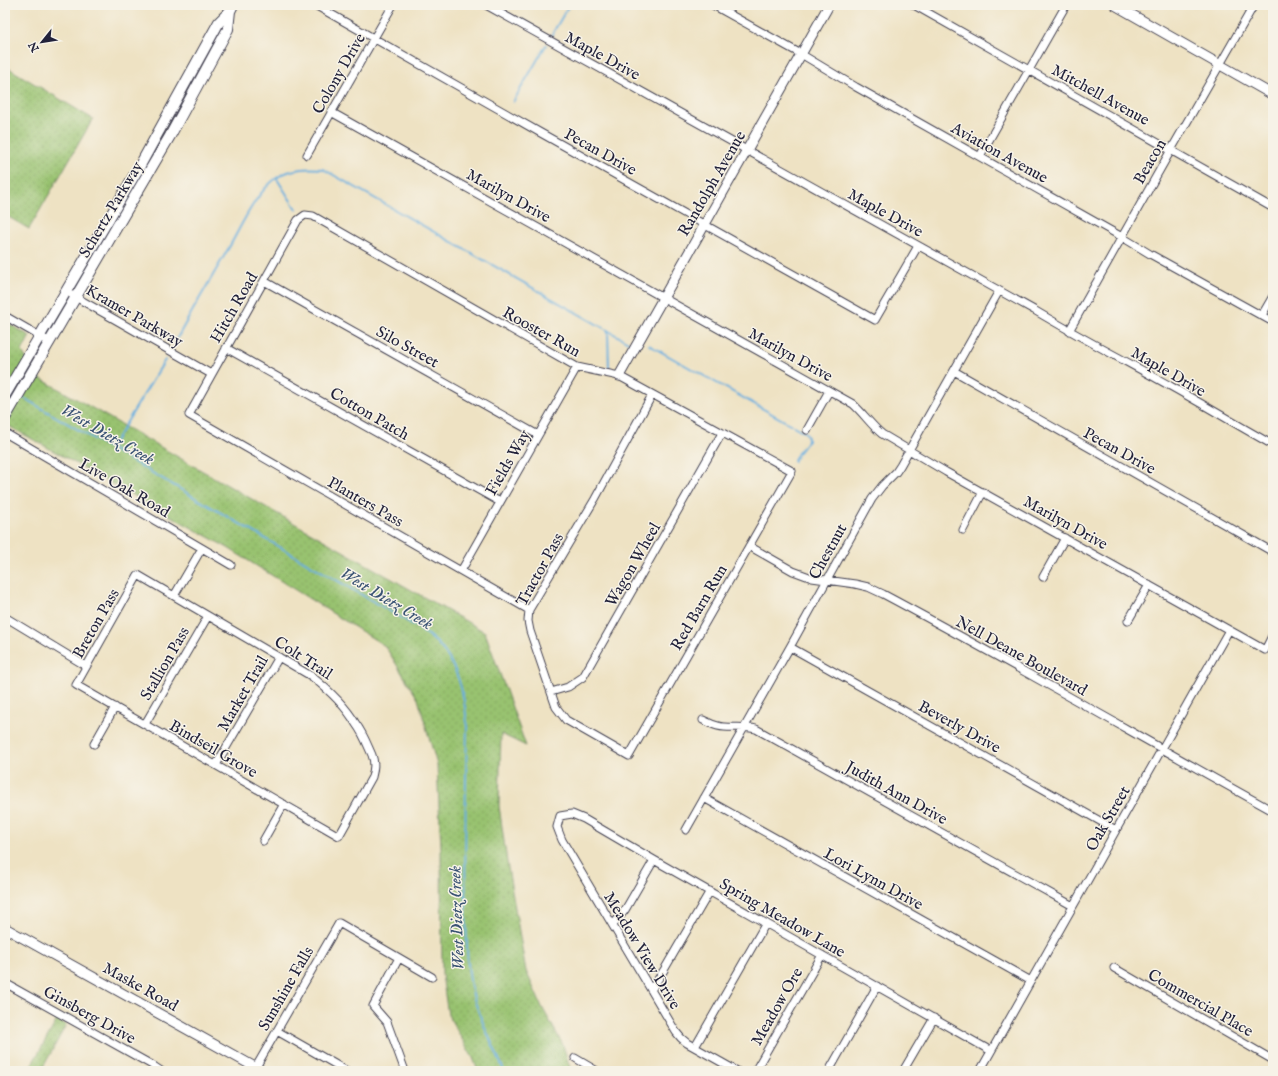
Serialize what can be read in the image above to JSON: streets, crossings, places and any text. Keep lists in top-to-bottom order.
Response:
{
  "streets": {
    "main road": ["Schertz Parkway"],
    "street": [
      "Maple Drive",
      "Colony Drive",
      "Mitchell Avenue",
      "Pecan Drive",
      "Aviation Avenue",
      "Beacon",
      "Randolph Avenue",
      "Marilyn Drive",
      "Hitch Road",
      "Kramer Parkway",
      "Rooster Run",
      "Silo Street",
      "Cotton Patch",
      "Fields Way",
      "Live Oak Road",
      "Planters Pass",
      "Chestnut",
      "Wagon Wheel",
      "Tractor Pass",
      "Red Barn Run",
      "Breton Pass",
      "Nell Deane Boulevard",
      "Colt Trail",
      "Stallion Pass",
      "Market Trail",
      "Beverly Drive",
      "Bindseil Grove",
      "Judith Ann Drive",
      "Oak Street",
      "Lori Lynn Drive",
      "Spring Meadow Lane",
      "Meadow View Drive",
      "Maske Road",
      "Sunshine Falls",
      "Commercial Place",
      "Meadow Ore",
      "Ginsberg Drive"
    ]
  },
  "crossings": [
    ["Maple Drive", "Pecan Drive"],
    ["Maple Drive", "Beacon"],
    ["Maple Drive", "Randolph Avenue"],
    ["Maple Drive", "Chestnut"],
    ["Colony Drive", "Pecan Drive"],
    ["Colony Drive", "Marilyn Drive"],
    ["Mitchell Avenue", "Beacon"],
    ["Pecan Drive", "Randolph Avenue"],
    ["Pecan Drive", "Chestnut"],
    ["Aviation Avenue", "Beacon"],
    ["Aviation Avenue", "Randolph Avenue"],
    ["Randolph Avenue", "Marilyn Drive"],
    ["Randolph Avenue", "Rooster Run"],
    ["Marilyn Drive", "Chestnut"],
    ["Marilyn Drive", "Oak Street"],
    ["Schertz Parkway", "Kramer Parkway"],
    ["Hitch Road", "Kramer Parkway"],
    ["Hitch Road", "Rooster Run"],
    ["Hitch Road", "Silo Street"],
    ["Hitch Road", "Cotton Patch"],
    ["Hitch Road", "Planters Pass"],
    ["Rooster Run", "Fields Way"],
    ["Rooster Run", "Wagon Wheel"],
    ["Rooster Run", "Tractor Pass"],
    ["Rooster Run", "Red Barn Run"],
    ["Silo Street", "Fields Way"],
    ["Cotton Patch", "Fields Way"],
    ["Fields Way", "Planters Pass"],
    ["Planters Pass", "Tractor Pass"],
    ["Chestnut", "Nell Deane Boulevard"],
    ["Chestnut", "Beverly Drive"],
    ["Chestnut", "Judith Ann Drive"],
    ["Chestnut", "Lori Lynn Drive"],
    ["Wagon Wheel", "Tractor Pass"],
    ["Tractor Pass", "Red Barn Run"],
    ["Red Barn Run", "Nell Deane Boulevard"],
    ["Breton Pass", "Colt Trail"],
    ["Breton Pass", "Bindseil Grove"],
    ["Nell Deane Boulevard", "Oak Street"],
    ["Colt Trail", "Stallion Pass"],
    ["Colt Trail", "Market Trail"],
    ["Colt Trail", "Bindseil Grove"],
    ["Stallion Pass", "Bindseil Grove"],
    ["Market Trail", "Bindseil Grove"],
    ["Beverly Drive", "Oak Street"],
    ["Judith Ann Drive", "Oak Street"],
    ["Oak Street", "Lori Lynn Drive"],
    ["Oak Street", "Spring Meadow Lane"],
    ["Spring Meadow Lane", "Meadow View Drive"],
    ["Spring Meadow Lane", "Meadow Ore"],
    ["Maske Road", "Sunshine Falls"]
  ],
  "water": ["West Dietz Creek"],
  "north": "bottom left"
}
